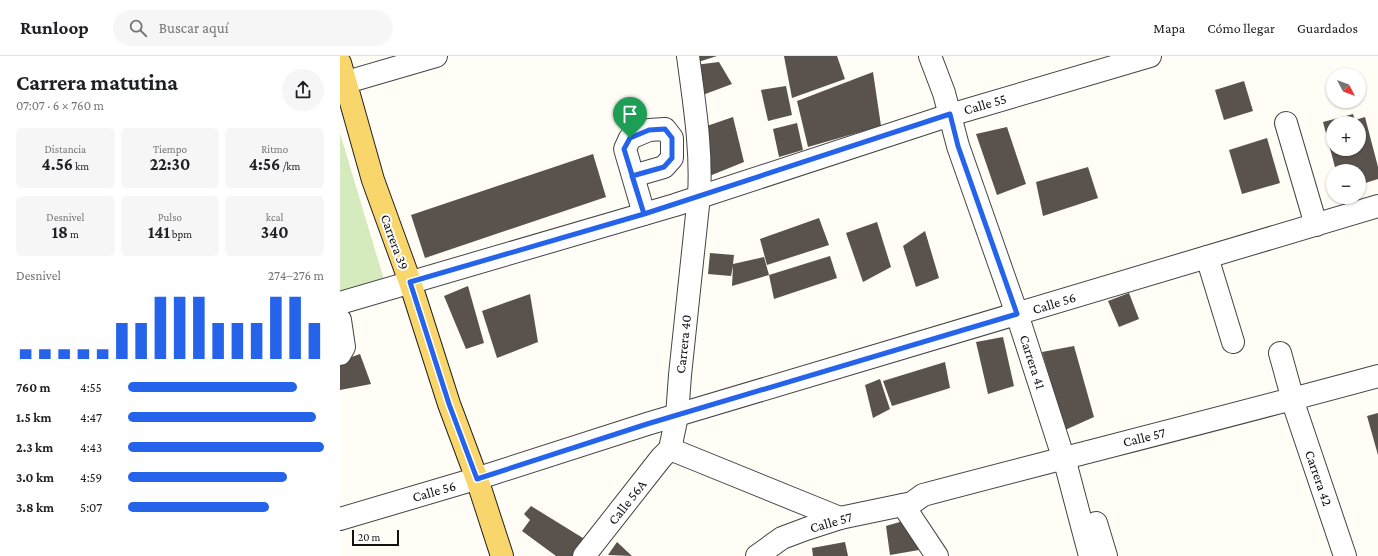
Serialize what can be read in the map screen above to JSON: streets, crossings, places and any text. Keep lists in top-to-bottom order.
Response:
{
  "streets": {
    "main road": ["Carrera 39"],
    "street": [
      "Calle 55",
      "Calle 56",
      "Carrera 40",
      "Carrera 41",
      "Calle 57",
      "Carrera 42",
      "Calle 56A"
    ]
  },
  "crossings": [
    ["Calle 55", "Carrera 39"],
    ["Calle 55", "Carrera 40"],
    ["Calle 55", "Carrera 41"],
    ["Carrera 39", "Calle 56"],
    ["Calle 56", "Carrera 40"],
    ["Calle 56", "Carrera 41"],
    ["Carrera 40", "Calle 56A"],
    ["Carrera 41", "Calle 57"],
    ["Calle 57", "Carrera 42"]
  ],
  "scale_bar": "20 m",
  "north": "bottom right",
  "page": {
    "header": "Runloop",
    "search": "Buscar aquí",
    "nav": ["Mapa", "Cómo llegar", "Guardados"],
    "heading": ["Carrera matutina", "07:07 · 6 × 760 m"],
    "map_buttons": ["+", "−"],
    "stats": [
      ["Distancia", "4.56 km"],
      ["Tiempo", "22:30"],
      ["Ritmo", "4:56 /km"],
      ["Desnivel", "18 m"],
      ["Pulso", "141 bpm"],
      ["kcal", "340"]
    ],
    "chart": ["Desnivel", "274–276 m"],
    "list": [
      {
        "name": "760 m",
        "note": "4:55"
      },
      {
        "name": "1.5 km",
        "note": "4:47"
      },
      {
        "name": "2.3 km",
        "note": "4:43"
      },
      {
        "name": "3.0 km",
        "note": "4:59"
      },
      {
        "name": "3.8 km",
        "note": "5:07"
      }
    ],
    "scale": "20 m"
  }
}
